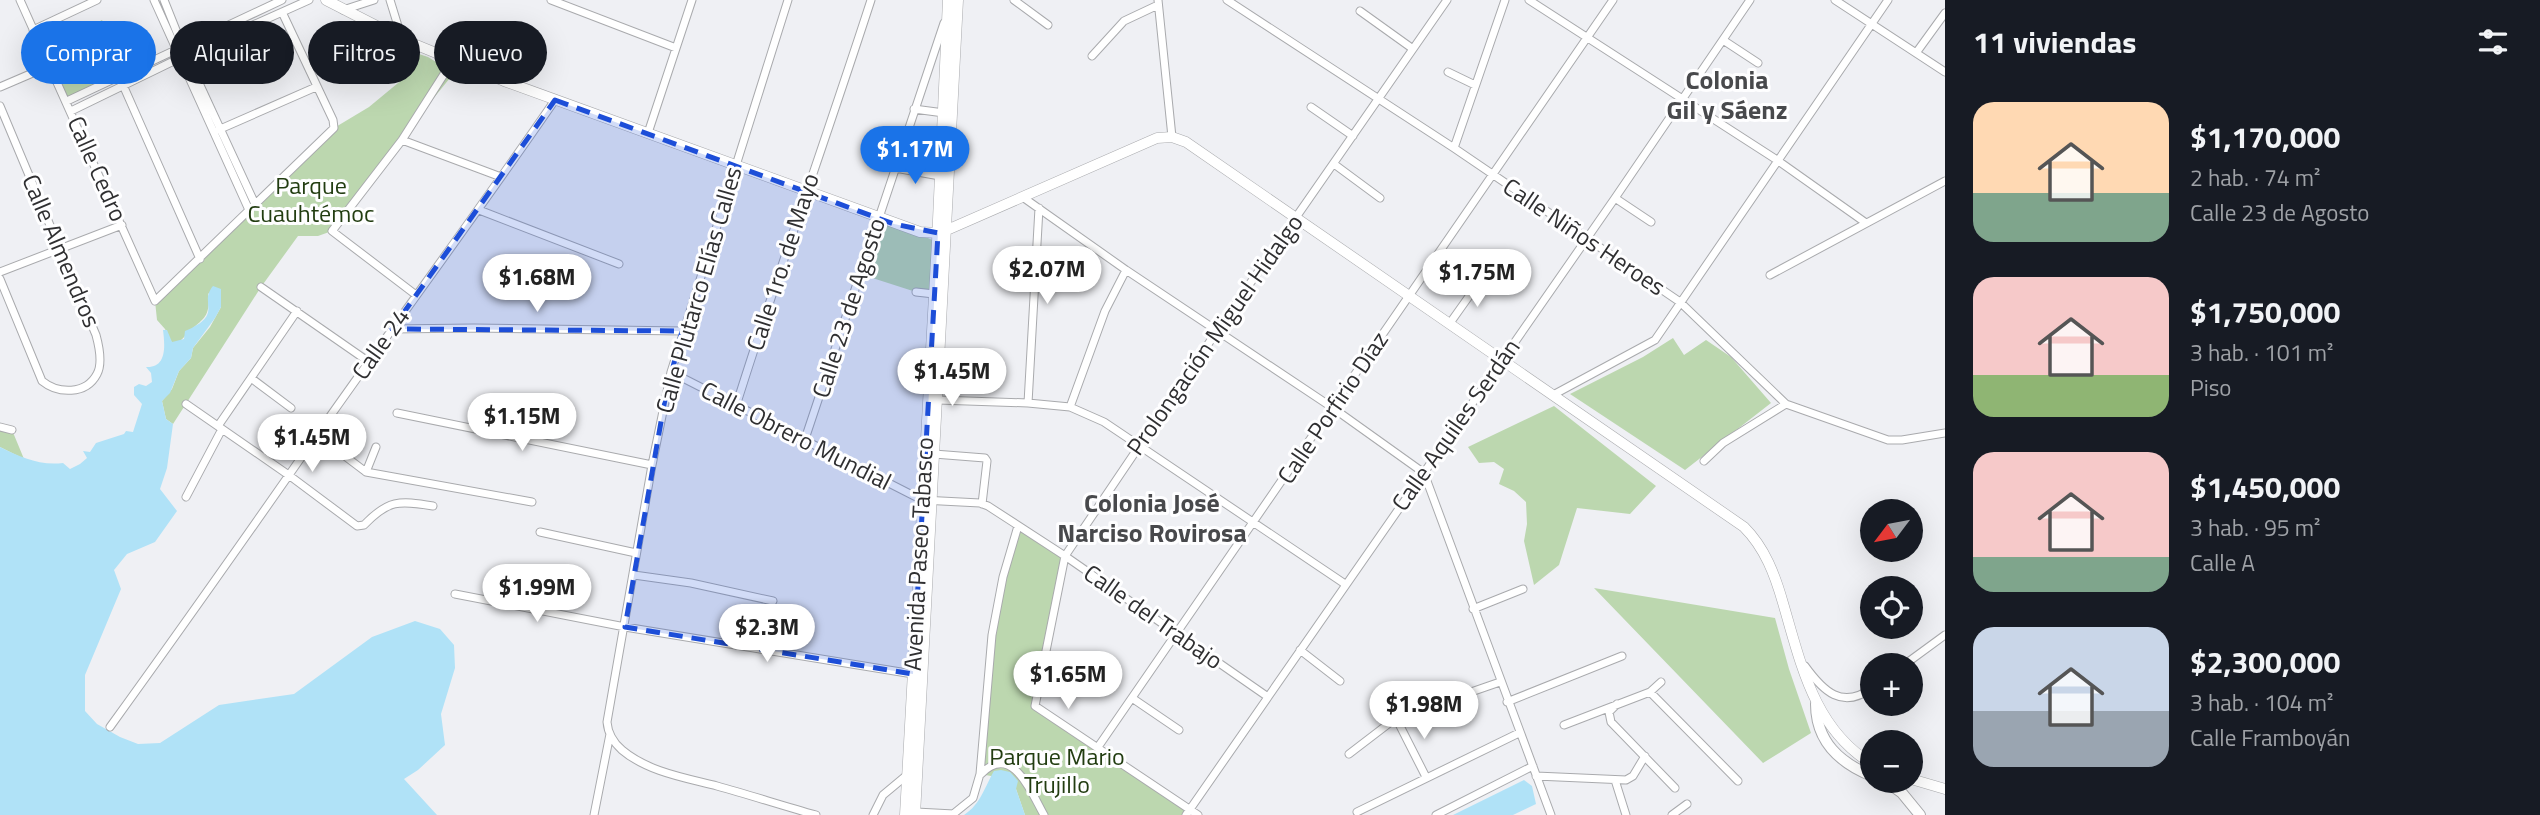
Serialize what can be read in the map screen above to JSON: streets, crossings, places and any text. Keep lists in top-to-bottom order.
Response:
{
  "streets": {
    "main road": ["Avenida Paseo Tabasco"],
    "street": [
      "Calle Cedro",
      "Calle Niños Heroes",
      "Calle Almendros",
      "Calle 1ro. de Mayo",
      "Calle Plutarco Elías Calles",
      "Calle 23 de Agosto",
      "Prolongación Miguel Hidalgo",
      "Calle 24",
      "Calle Porfirio Díaz",
      "Calle Aquiles Serdán",
      "Calle Obrero Mundial",
      "Calle del Trabajo"
    ]
  },
  "crossings": [
    ["Calle Niños Heroes", "Prolongación Miguel Hidalgo"],
    ["Calle Niños Heroes", "Calle Porfirio Díaz"],
    ["Calle Niños Heroes", "Calle Aquiles Serdán"],
    ["Calle 1ro. de Mayo", "Calle Obrero Mundial"],
    ["Calle Plutarco Elías Calles", "Calle Obrero Mundial"],
    ["Calle 23 de Agosto", "Calle Obrero Mundial"],
    ["Calle 23 de Agosto", "Avenida Paseo Tabasco"],
    ["Prolongación Miguel Hidalgo", "Calle Porfirio Díaz"],
    ["Prolongación Miguel Hidalgo", "Calle Aquiles Serdán"],
    ["Prolongación Miguel Hidalgo", "Calle del Trabajo"],
    ["Calle Porfirio Díaz", "Calle del Trabajo"],
    ["Calle Aquiles Serdán", "Calle del Trabajo"],
    ["Calle Obrero Mundial", "Avenida Paseo Tabasco"],
    ["Calle Obrero Mundial", "Calle del Trabajo"],
    ["Avenida Paseo Tabasco", "Calle del Trabajo"]
  ],
  "districts": ["Colonia Gil y Sáenz", "Colonia José Narciso Rovirosa"],
  "parks": ["Parque Cuauhtémoc", "Parque Mario Trujillo"],
  "north": "bottom left",
  "page": {
    "heading": "11 viviendas",
    "chip": [
      "Comprar",
      "Alquilar",
      "Filtros",
      "Nuevo"
    ],
    "list": [
      {
        "name": "$1,170,000",
        "note": "2 hab. · 74 m² · Calle 23 de Agosto"
      },
      {
        "name": "$1,750,000",
        "note": "3 hab. · 101 m² · Piso"
      },
      {
        "name": "$1,450,000",
        "note": "3 hab. · 95 m² · Calle A"
      },
      {
        "name": "$2,300,000",
        "note": "3 hab. · 104 m² · Calle Framboyán"
      }
    ],
    "price": [
      "$1.17M",
      "$2.07M",
      "$1.75M",
      "$1.68M",
      "$1.45M",
      "$1.15M",
      "$1.45M",
      "$1.99M",
      "$2.3M",
      "$1.65M",
      "$1.98M"
    ],
    "map_buttons": ["+", "−"]
  }
}
